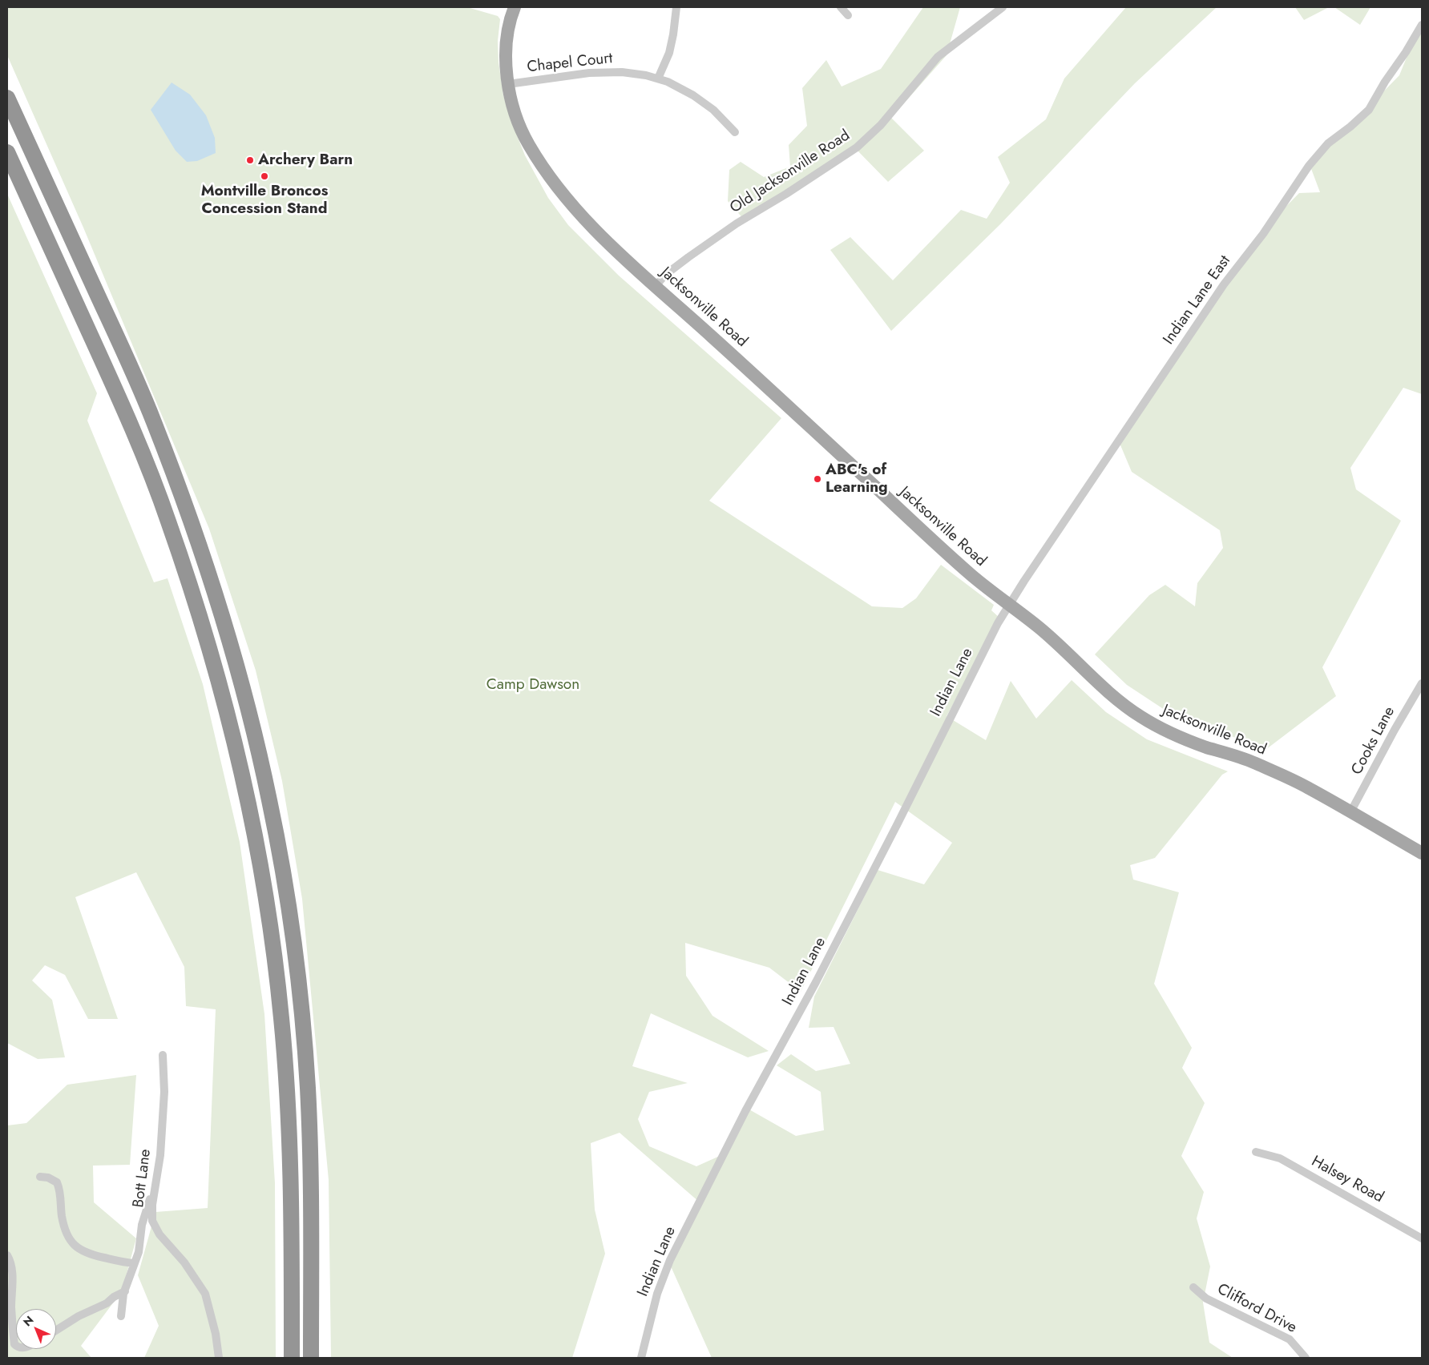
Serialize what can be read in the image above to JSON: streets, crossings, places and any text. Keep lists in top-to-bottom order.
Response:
{
  "streets": {
    "main road": ["Jacksonville Road"],
    "street": [
      "Chapel Court",
      "Old Jacksonville Road",
      "Indian Lane East",
      "Indian Lane",
      "Cooks Lane",
      "Bott Lane",
      "Halsey Road",
      "Clifford Drive"
    ]
  },
  "crossings": [
    ["Chapel Court", "Jacksonville Road"],
    ["Old Jacksonville Road", "Jacksonville Road"],
    ["Indian Lane East", "Jacksonville Road"],
    ["Indian Lane East", "Indian Lane"],
    ["Jacksonville Road", "Indian Lane"],
    ["Jacksonville Road", "Cooks Lane"]
  ],
  "parks": ["Camp Dawson"],
  "places": ["Archery Barn", "Montville Broncos Concession Stand", "ABC's of Learning"],
  "north": "top left"
}
